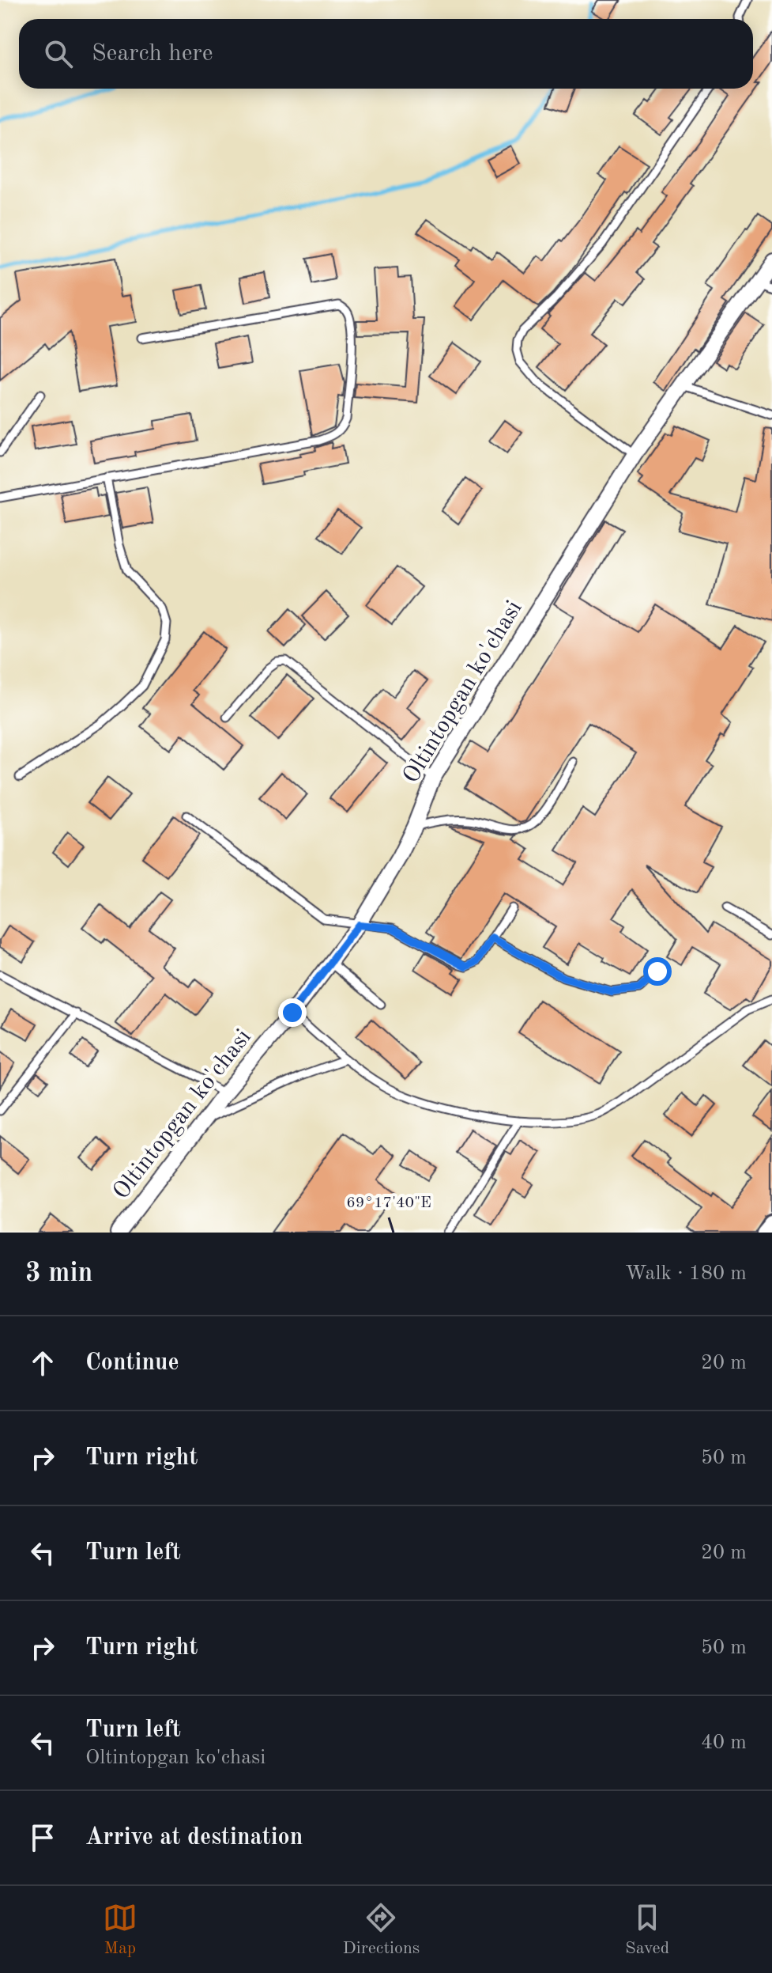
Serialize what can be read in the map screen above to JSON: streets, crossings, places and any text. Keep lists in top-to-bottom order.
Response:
{
  "streets": {
    "street": ["Oltintopgan ko'chasi"]
  },
  "page": {
    "search": "Search here",
    "heading": ["3 min", "Walk · 180 m"],
    "list": [
      ["Continue", "20 m"],
      ["Turn right", "50 m"],
      ["Turn left", "20 m"],
      ["Turn right", "50 m"],
      ["Turn left", "Oltintopgan ko'chasi", "40 m"],
      "Arrive at destination"
    ],
    "nav": ["Map", "Directions", "Saved"]
  },
  "coordinates": ["69°17'40\"E"]
}
